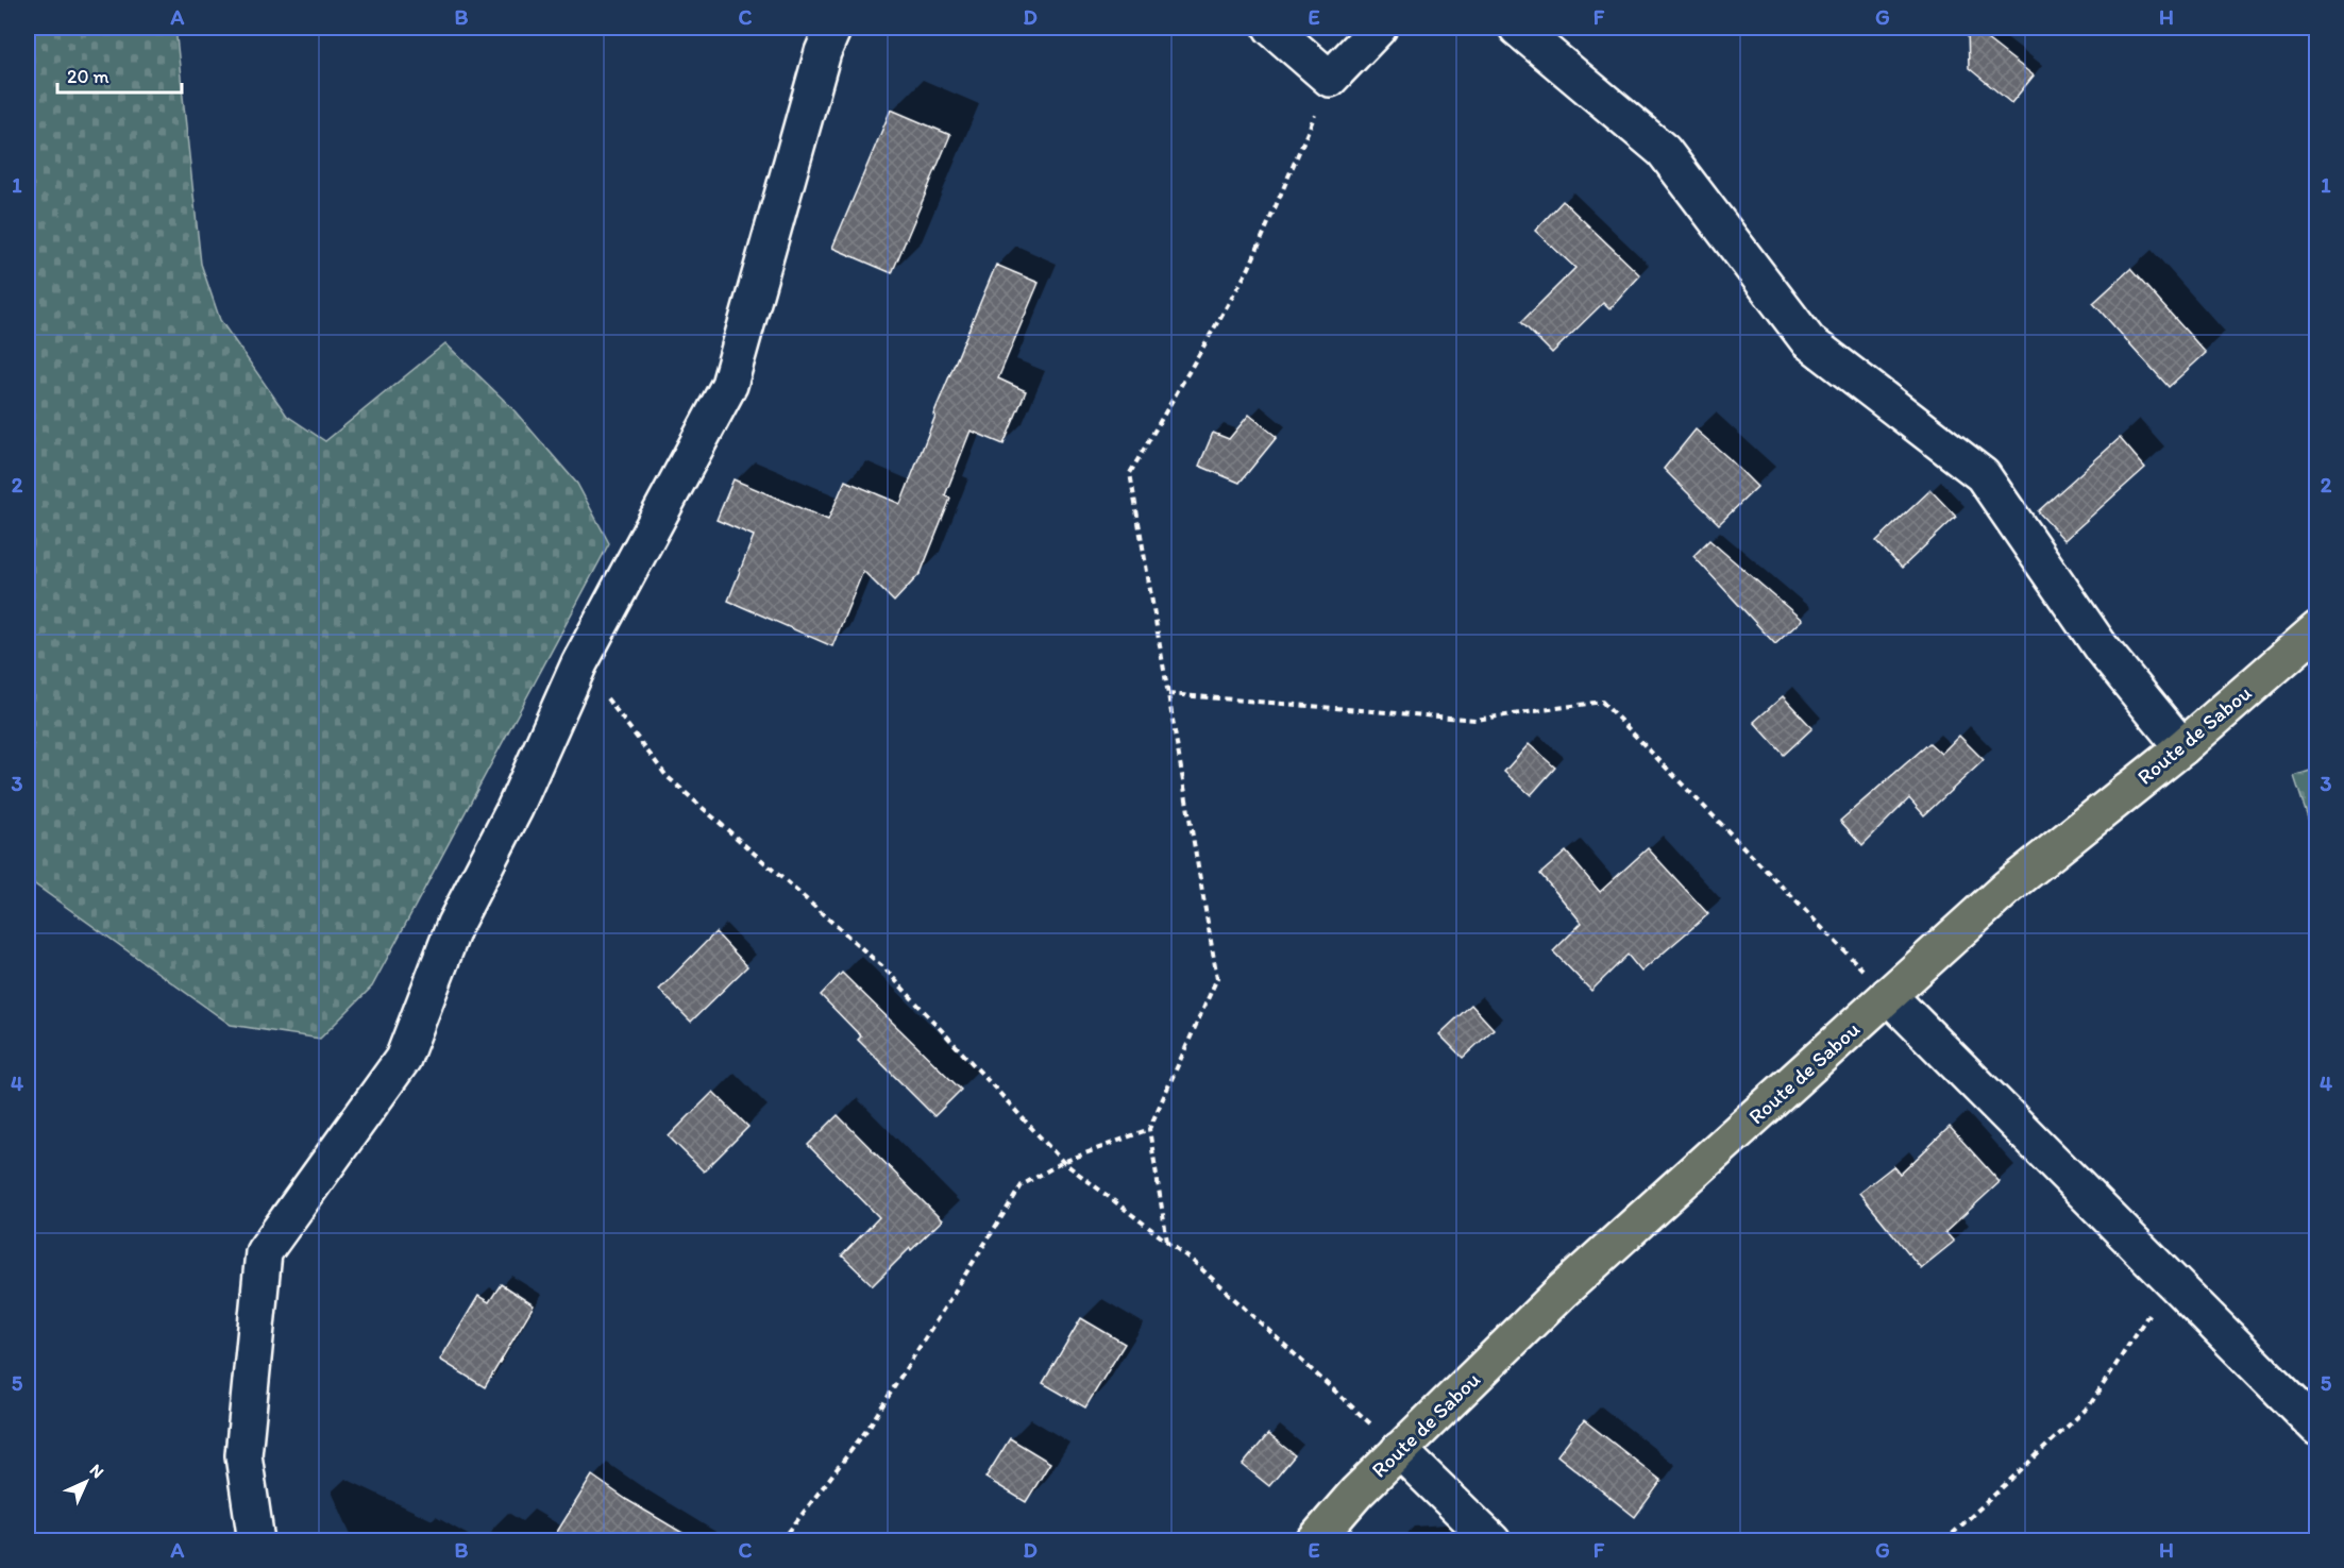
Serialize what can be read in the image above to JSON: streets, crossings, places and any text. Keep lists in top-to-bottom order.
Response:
{
  "streets": {
    "main road": ["Route de Sabou"]
  },
  "scale_bar": "20 m",
  "north": "top right",
  "grid": {
    "columns": [
      "A",
      "B",
      "C",
      "D",
      "E",
      "F",
      "G",
      "H"
    ],
    "rows": [
      "1",
      "2",
      "3",
      "4",
      "5"
    ]
  }
}
